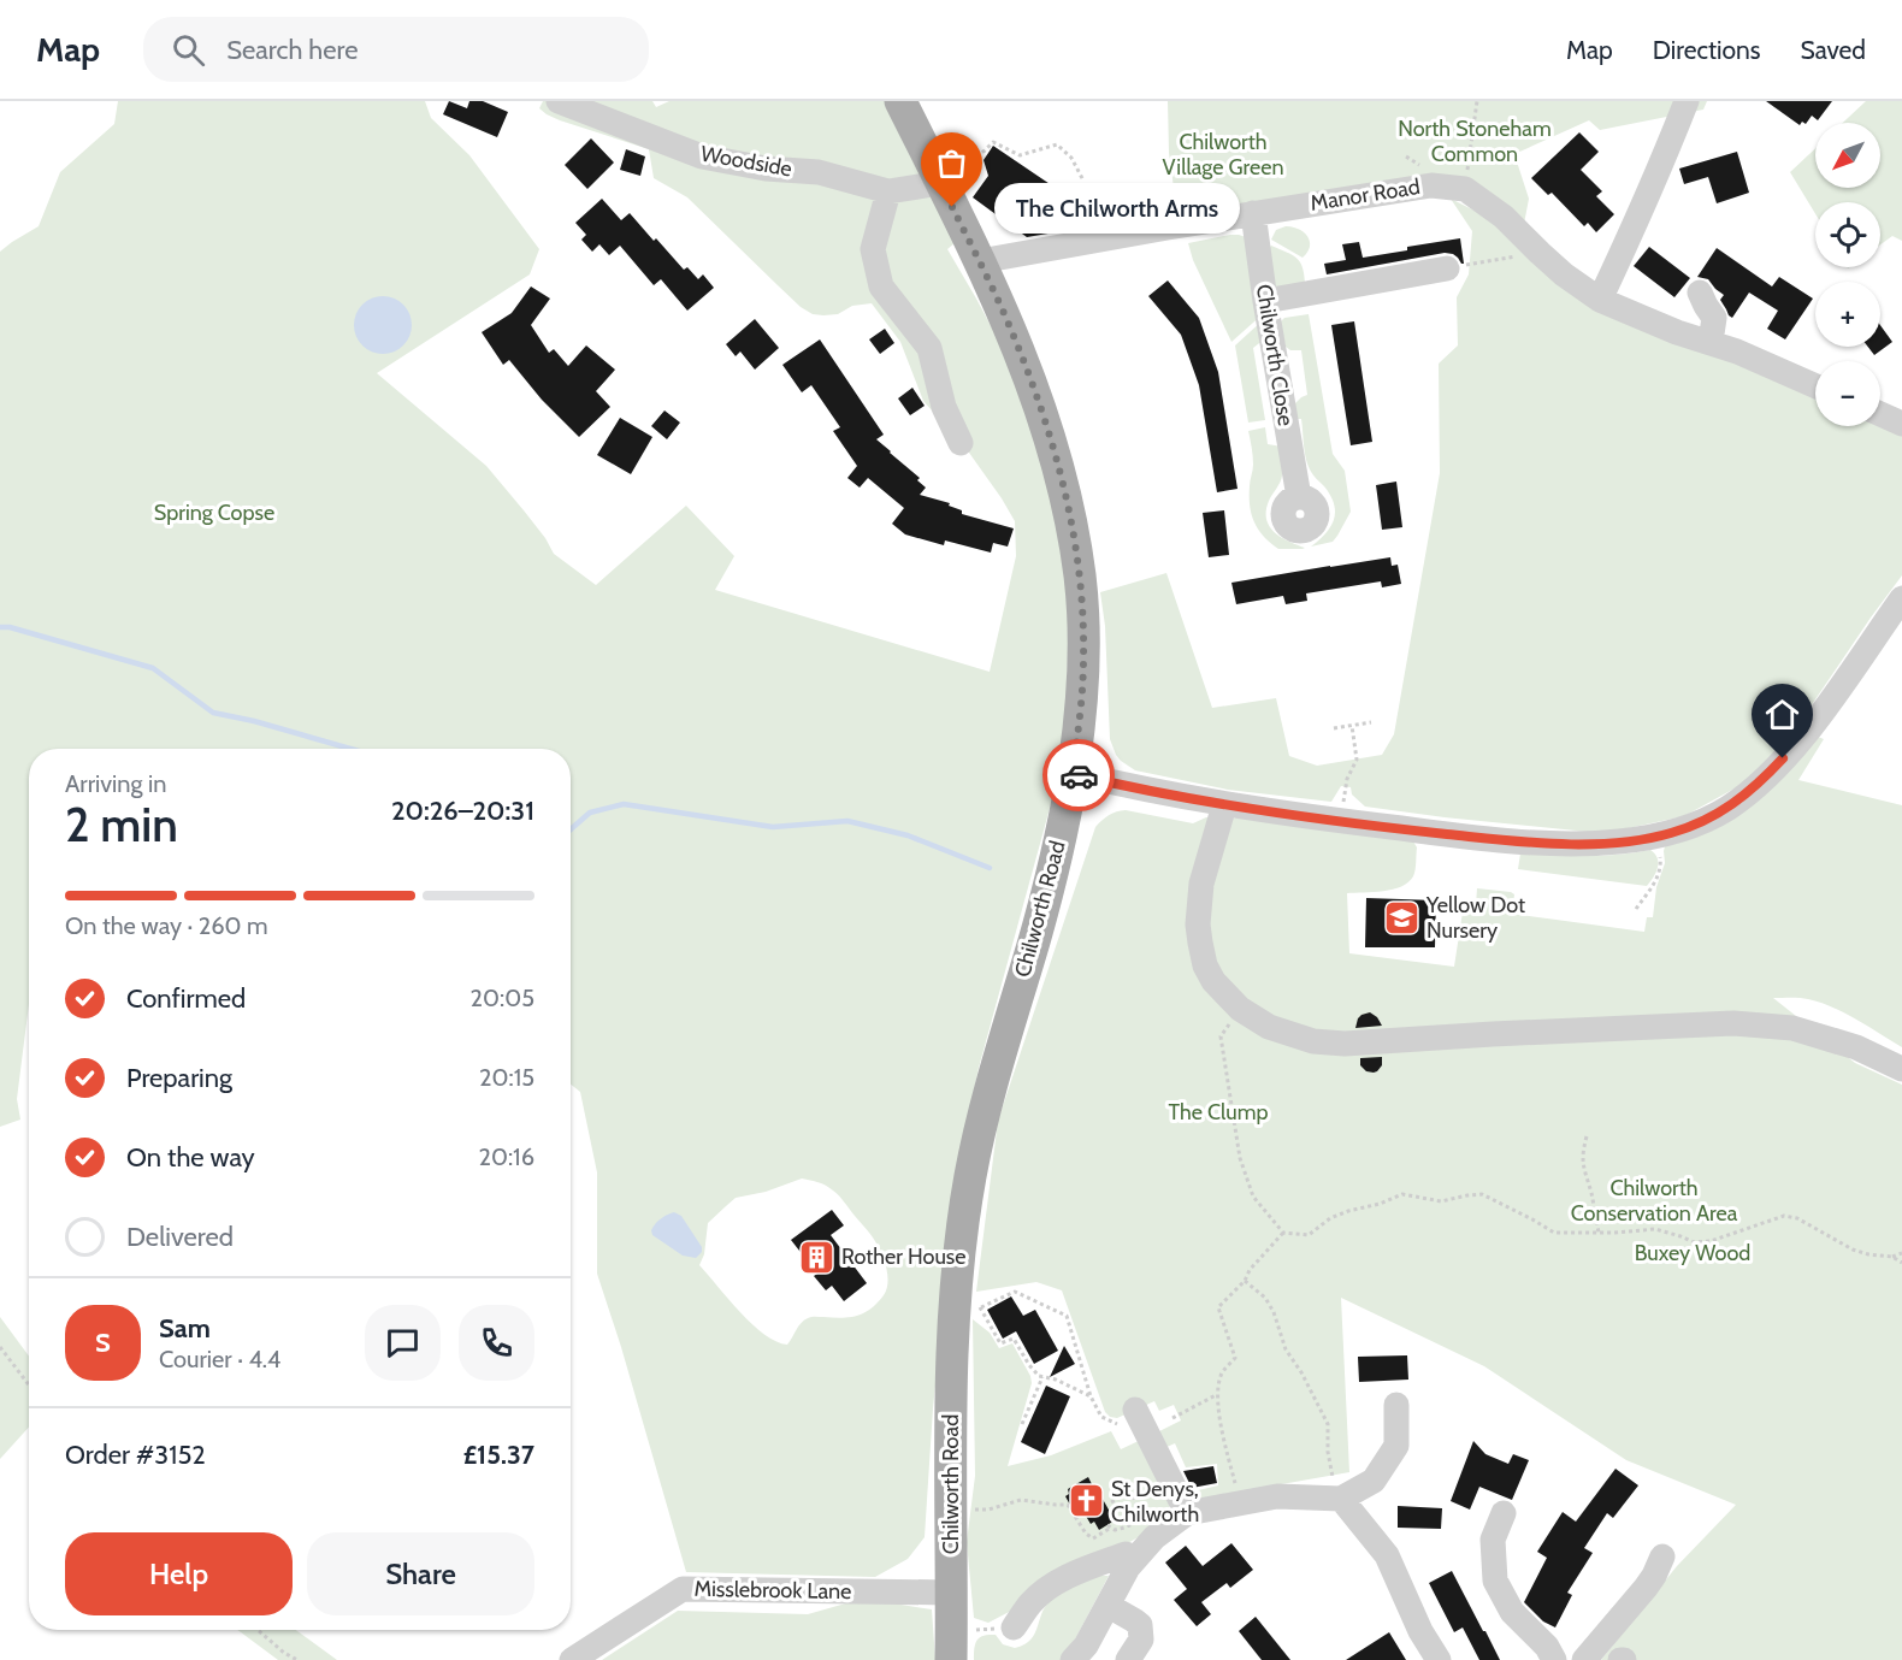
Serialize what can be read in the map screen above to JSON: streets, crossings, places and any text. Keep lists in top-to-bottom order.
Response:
{
  "streets": {
    "main road": ["Chilworth Road"],
    "street": [
      "Woodside",
      "Manor Road",
      "Chilworth Close",
      "Misslebrook Lane"
    ]
  },
  "crossings": [
    ["Woodside", "Chilworth Road"],
    ["Manor Road", "Chilworth Close"],
    ["Manor Road", "Chilworth Road"],
    ["Chilworth Road", "Misslebrook Lane"]
  ],
  "parks": [
    "North Stoneham Common",
    "Chilworth Village Green",
    "Spring Copse",
    "The Clump",
    "Chilworth Conservation Area",
    "Buxey Wood"
  ],
  "places": {
    "other": ["The Chilworth Arms"],
    "school or university": ["Yellow Dot Nursery"],
    "building": ["Rother House"],
    "church": ["St Denys, Chilworth"]
  },
  "north": "bottom left",
  "page": {
    "header": "Map",
    "search": "Search here",
    "nav": ["Map", "Directions", "Saved"],
    "map_buttons": ["+", "−"],
    "bubble": "The Chilworth Arms",
    "heading": ["2 min", "Arriving in", "20:26–20:31"],
    "panel": [
      "Sam",
      "Courier · 4.4",
      "Order #3152",
      "£15.37"
    ],
    "bar": "On the way · 260 m",
    "list": [
      ["Confirmed", "20:05"],
      ["Preparing", "20:15"],
      ["On the way", "20:16"],
      "Delivered"
    ],
    "round": "S",
    "buttons": ["Help", "Share"]
  }
}
